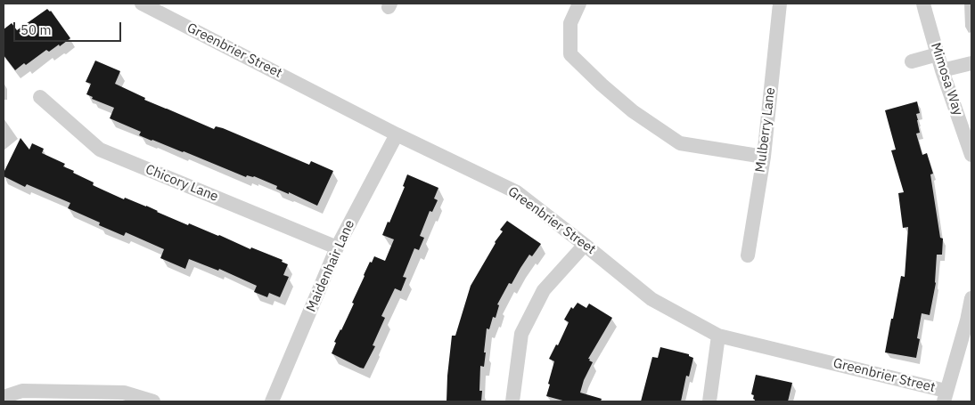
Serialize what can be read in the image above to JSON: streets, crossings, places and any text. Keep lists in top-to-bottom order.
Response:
{
  "streets": {
    "street": [
      "Greenbrier Street",
      "Mimosa Way",
      "Mulberry Lane",
      "Chicory Lane",
      "Maidenhair Lane"
    ]
  },
  "crossings": [
    ["Greenbrier Street", "Maidenhair Lane"],
    ["Chicory Lane", "Maidenhair Lane"]
  ],
  "scale_bar": "50 m"
}
